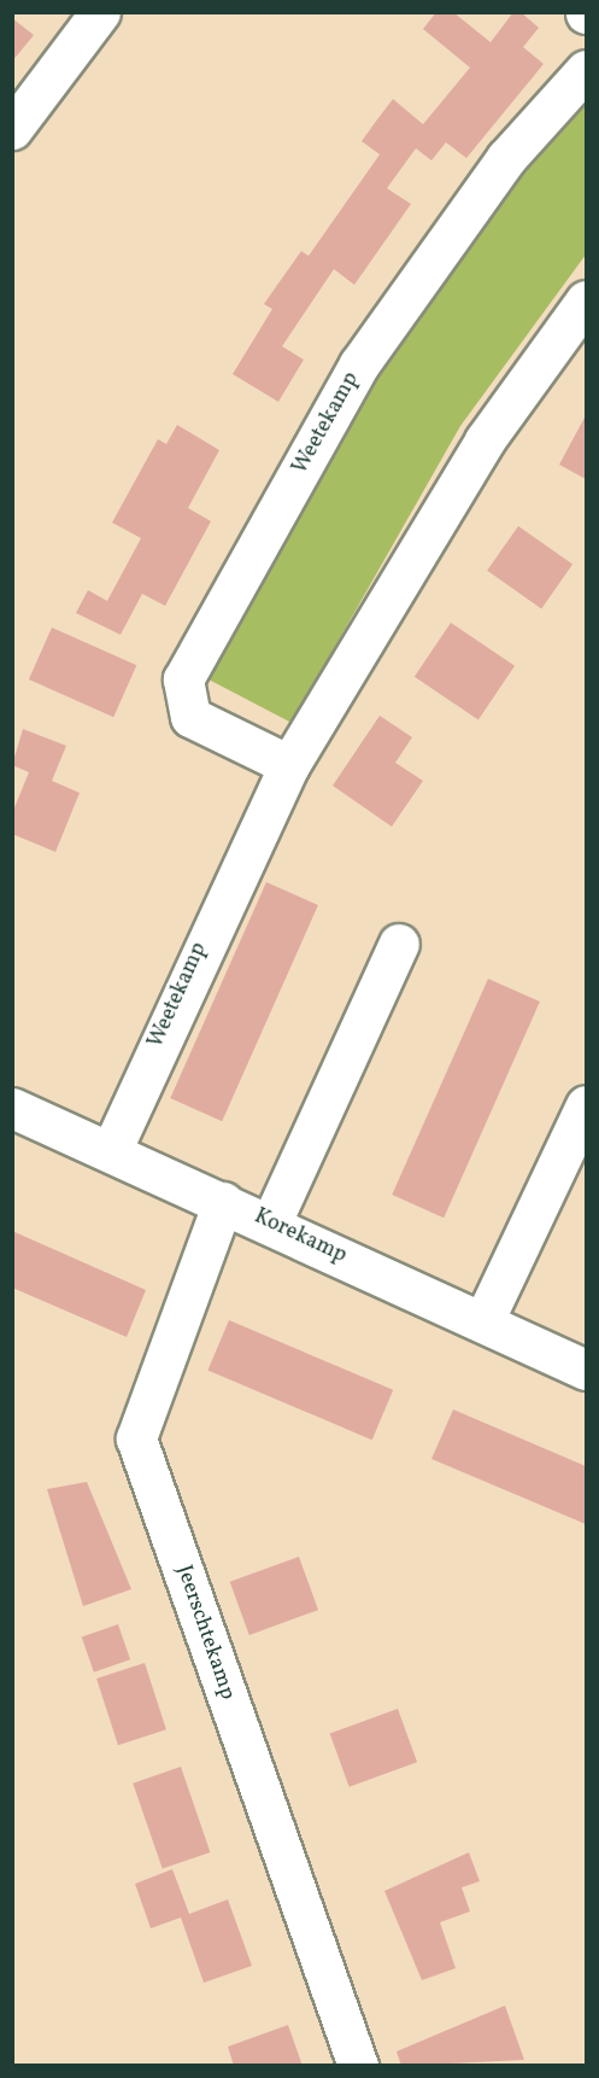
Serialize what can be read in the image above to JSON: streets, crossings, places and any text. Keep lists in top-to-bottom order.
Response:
{
  "streets": {
    "street": ["Weetekamp", "Korekamp", "Jeerschtekamp"]
  },
  "crossings": [
    ["Weetekamp", "Korekamp"],
    ["Korekamp", "Jeerschtekamp"]
  ]
}
